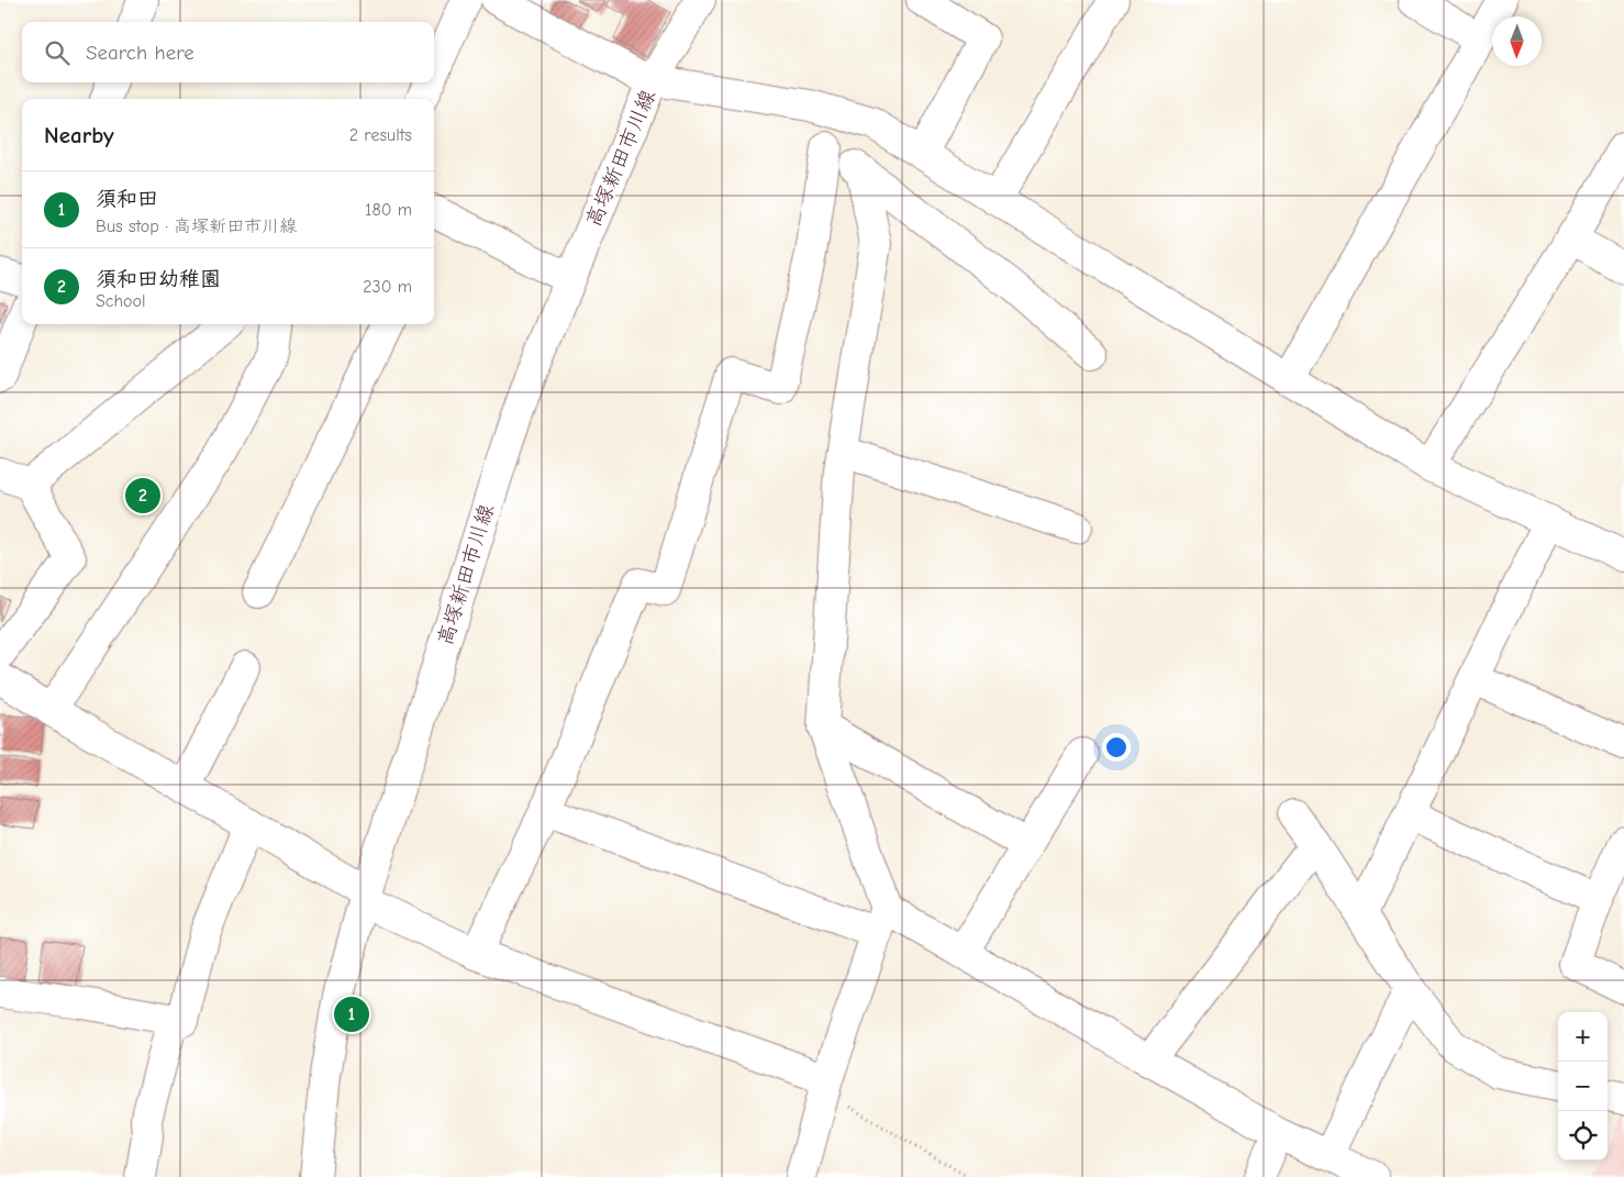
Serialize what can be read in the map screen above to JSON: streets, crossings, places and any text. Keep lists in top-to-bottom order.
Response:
{
  "streets": {
    "street": ["高塚新田市川線"]
  },
  "north": "bottom",
  "page": {
    "search": "Search here",
    "heading": ["Nearby", "2 results"],
    "list": [
      {
        "mark": "1",
        "name": "須和田",
        "note": "Bus stop · 高塚新田市川線",
        "value": "180 m"
      },
      {
        "mark": "2",
        "name": "須和田幼稚園",
        "note": "School",
        "value": "230 m"
      }
    ],
    "pins": ["2", "1"],
    "map_buttons": ["+", "−"]
  }
}
